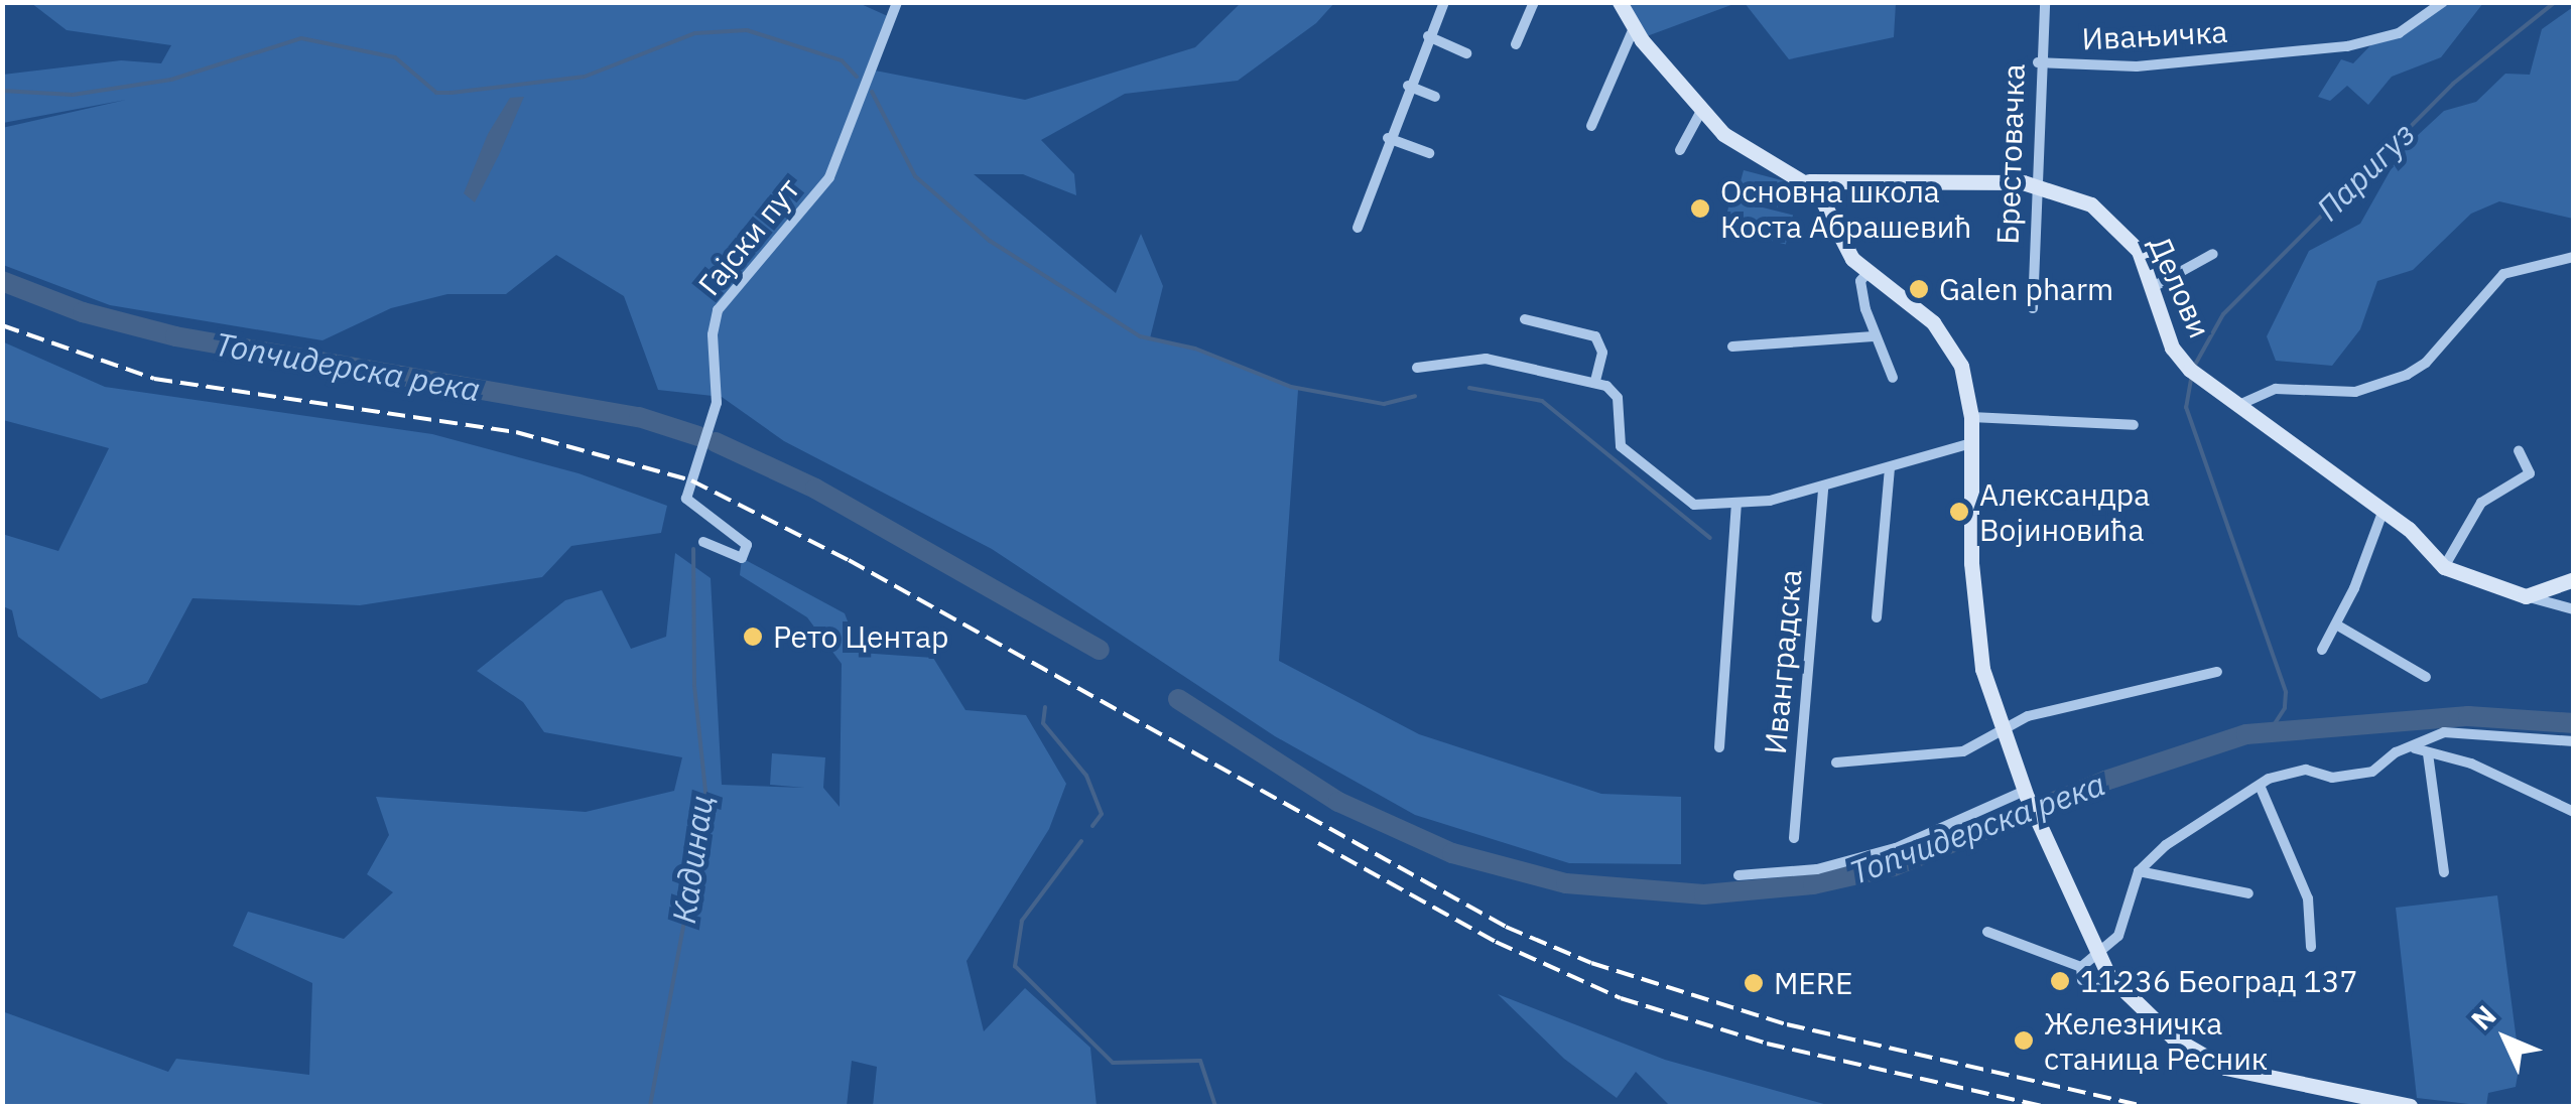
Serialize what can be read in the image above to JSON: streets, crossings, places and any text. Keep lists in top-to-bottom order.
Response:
{
  "streets": {
    "street": [
      "Ивањичка",
      "Брестовачка",
      "Гајски пут",
      "Делови",
      "Иванградска"
    ]
  },
  "crossings": [
    ["Ивањичка", "Брестовачка"],
    ["Брестовачка", "Делови"]
  ],
  "water": ["Паригуз", "Топчидерска река", "Кадинац"],
  "places": [
    "Основна школа Коста Абрашевић",
    "Galen pharm",
    "Александра Војиновића",
    "Рето Центар",
    "11236 Београд 137",
    "MERE",
    "Железничка станица Ресник"
  ],
  "north": "top left"
}
